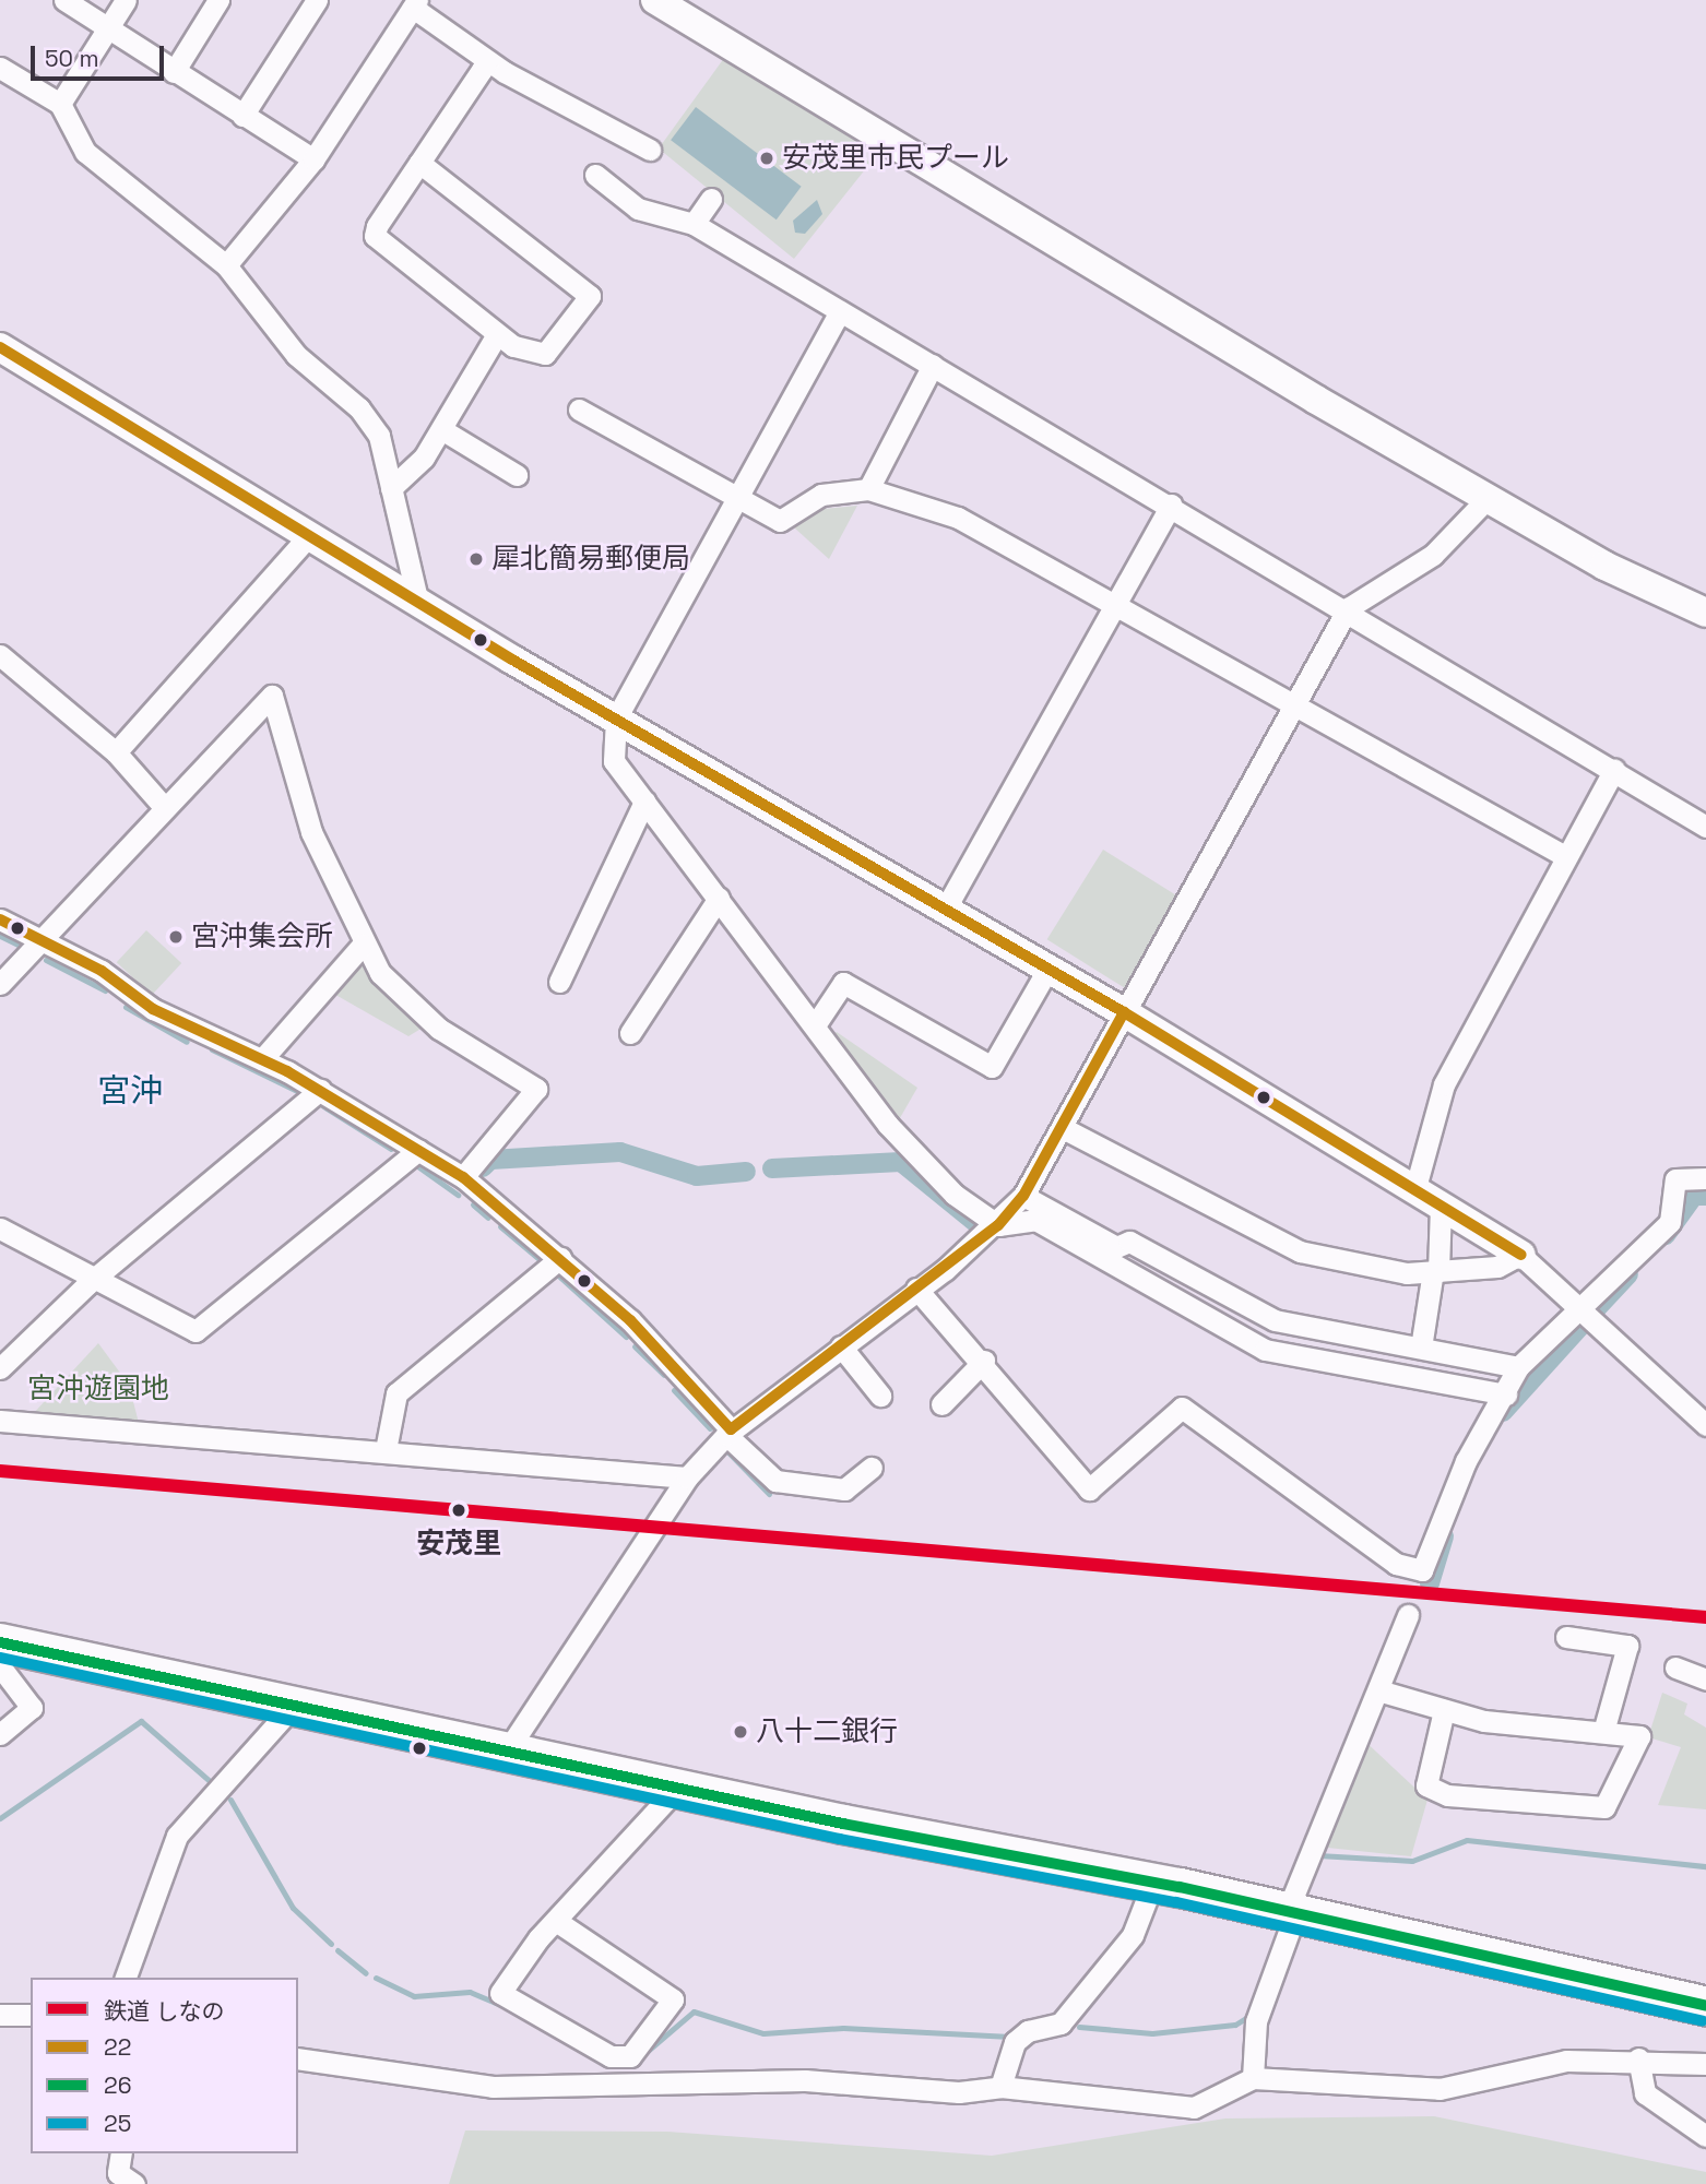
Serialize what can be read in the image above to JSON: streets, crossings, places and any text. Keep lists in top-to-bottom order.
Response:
{
  "districts": ["宮沖"],
  "parks": ["宮沖遊園地"],
  "places": [
    "安茂里市民プール",
    "犀北簡易郵便局",
    "宮沖集会所",
    "安茂里",
    "八十二銀行"
  ],
  "lines": [
    "transit line 22",
    "rail line しなの",
    "transit line 26",
    "transit line 25"
  ],
  "legend": [
    "鉄道 しなの",
    "22",
    "26",
    "25"
  ],
  "scale_bar": "50 m"
}
